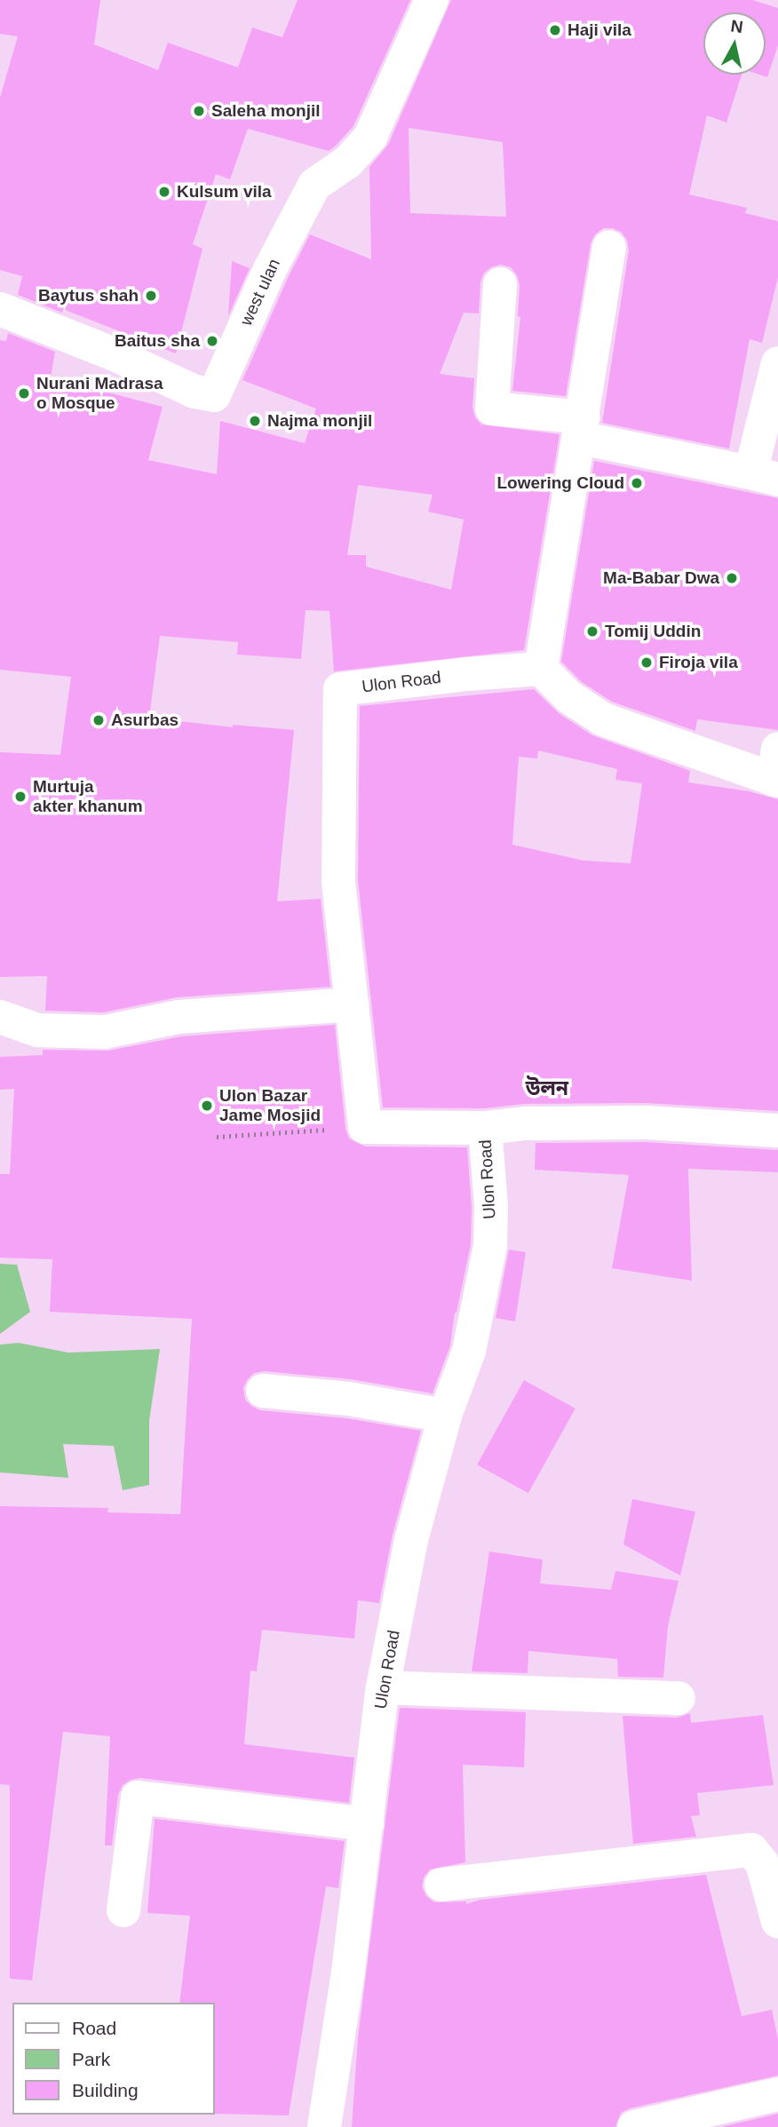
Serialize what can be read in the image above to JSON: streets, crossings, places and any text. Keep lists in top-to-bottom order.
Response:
{
  "streets": {
    "street": ["west ulan", "Ulon Road"]
  },
  "districts": ["উলন"],
  "places": [
    "Haji vila",
    "Saleha monjil",
    "Kulsum vila",
    "Baytus shah",
    "Baitus sha",
    "Nurani Madrasa o Mosque",
    "Najma monjil",
    "Lowering Cloud",
    "Ma-Babar Dwa",
    "Tomij Uddin",
    "Firoja vila",
    "Asurbas",
    "Murtuja akter khanum",
    "Ulon Bazar Jame Mosjid"
  ],
  "legend": ["Road", "Park", "Building"],
  "north": "top"
}
